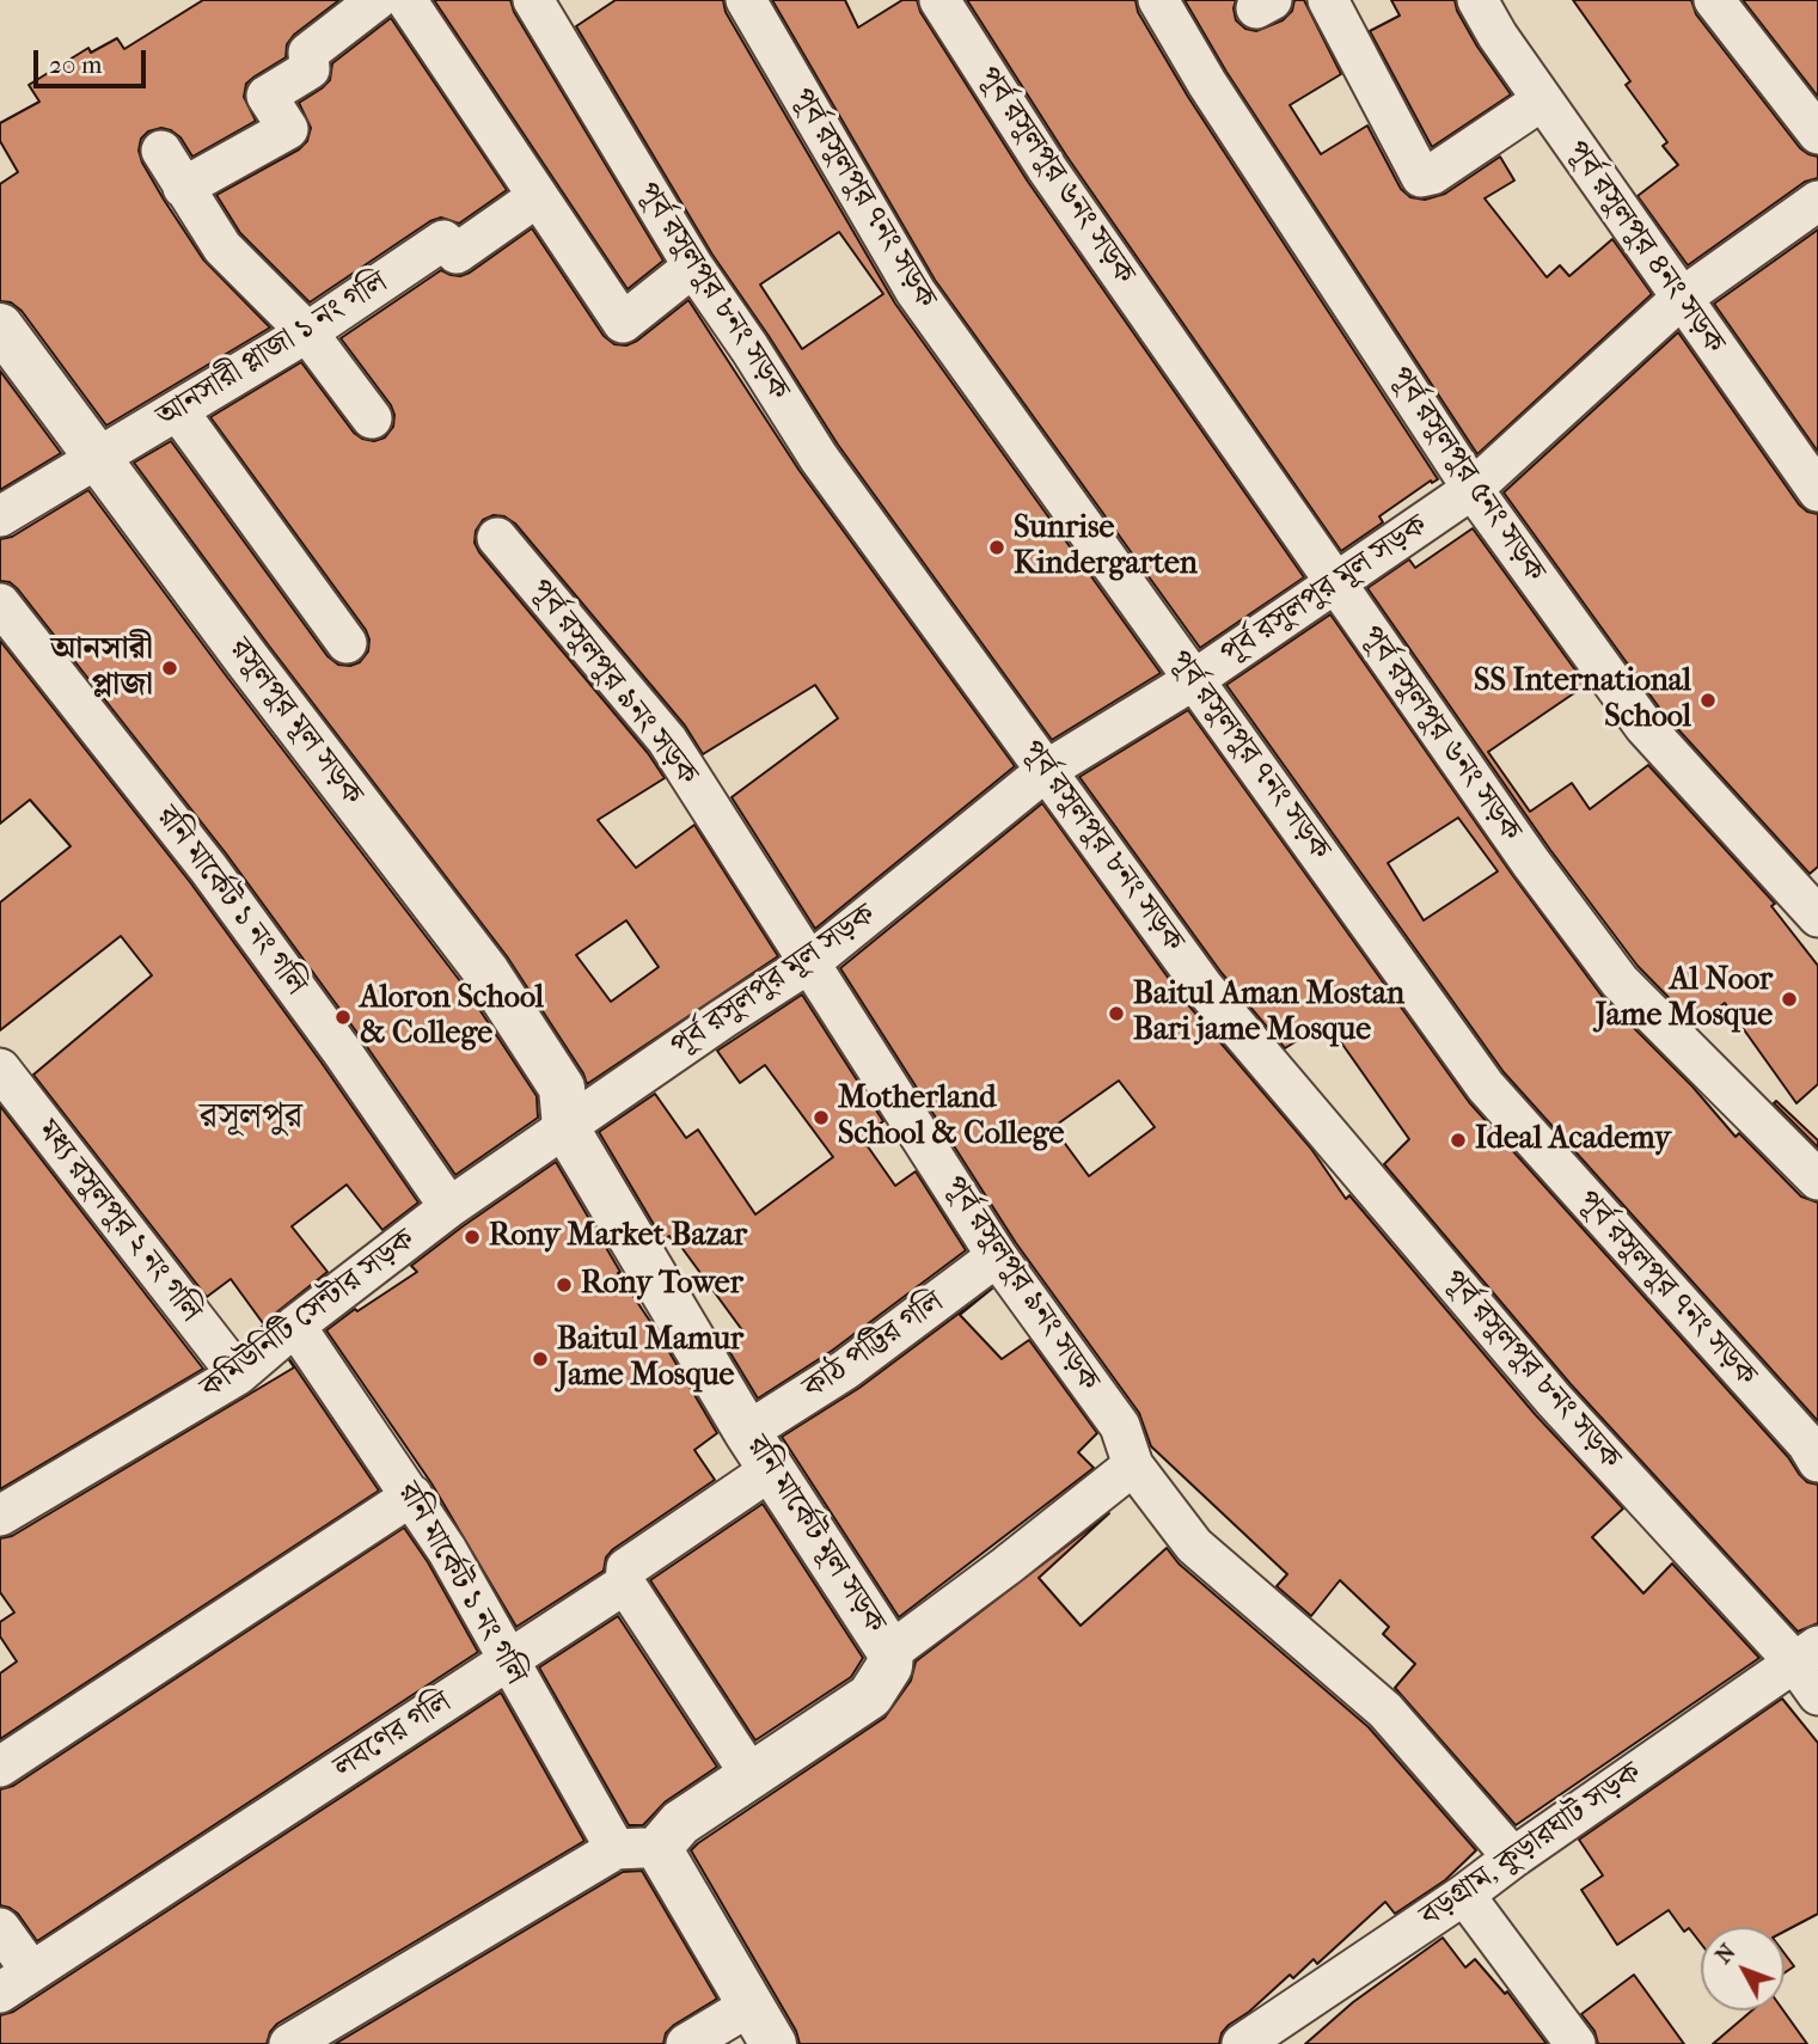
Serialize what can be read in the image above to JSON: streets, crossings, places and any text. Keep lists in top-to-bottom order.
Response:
{
  "streets": {
    "street": [
      "পূর্ব রসুলপুর ৬নং সড়ক",
      "পূর্ব রসুলপুর ৭নং সড়ক",
      "পূর্ব রসুলপুর ৪নং সড়ক",
      "পূর্ব রসুলপুর ৮নং সড়ক",
      "আনসারী প্লাজা ১ নং গলি",
      "পূর্ব রসুলপুর ৫নং সড়ক",
      "পূর্ব রসুলপুর মূল সড়ক",
      "পূর্ব রসুলপুর ৯নং সড়ক",
      "রসুলপুর মূল সড়ক",
      "রনি মার্কেট ১ নং গলি",
      "মধ্য রসুলপুর ২ নং গলি",
      "কমিউনিটি সেন্টার সড়ক",
      "কাঠ পট্টির গলি",
      "রনি মার্কেট মূল সড়ক",
      "লবণের গলি",
      "বড়গ্রাম, কুড়ারঘাট সড়ক"
    ]
  },
  "crossings": [
    ["পূর্ব রসুলপুর ৬নং সড়ক", "পূর্ব রসুলপুর মূল সড়ক"],
    ["পূর্ব রসুলপুর ৭নং সড়ক", "পূর্ব রসুলপুর মূল সড়ক"],
    ["পূর্ব রসুলপুর ৪নং সড়ক", "পূর্ব রসুলপুর মূল সড়ক"],
    ["পূর্ব রসুলপুর ৮নং সড়ক", "পূর্ব রসুলপুর মূল সড়ক"],
    ["পূর্ব রসুলপুর ৮নং সড়ক", "বড়গ্রাম, কুড়ারঘাট সড়ক"],
    ["আনসারী প্লাজা ১ নং গলি", "রসুলপুর মূল সড়ক"],
    ["পূর্ব রসুলপুর ৫নং সড়ক", "পূর্ব রসুলপুর মূল সড়ক"],
    ["পূর্ব রসুলপুর মূল সড়ক", "পূর্ব রসুলপুর ৯নং সড়ক"],
    ["পূর্ব রসুলপুর মূল সড়ক", "রসুলপুর মূল সড়ক"],
    ["পূর্ব রসুলপুর মূল সড়ক", "কমিউনিটি সেন্টার সড়ক"],
    ["পূর্ব রসুলপুর মূল সড়ক", "রনি মার্কেট মূল সড়ক"],
    ["পূর্ব রসুলপুর ৯নং সড়ক", "কাঠ পট্টির গলি"],
    ["পূর্ব রসুলপুর ৯নং সড়ক", "বড়গ্রাম, কুড়ারঘাট সড়ক"],
    ["রসুলপুর মূল সড়ক", "কমিউনিটি সেন্টার সড়ক"],
    ["রসুলপুর মূল সড়ক", "রনি মার্কেট মূল সড়ক"],
    ["রনি মার্কেট ১ নং গলি", "কমিউনিটি সেন্টার সড়ক"],
    ["রনি মার্কেট ১ নং গলি", "রনি মার্কেট মূল সড়ক"],
    ["রনি মার্কেট ১ নং গলি", "লবণের গলি"],
    ["মধ্য রসুলপুর ২ নং গলি", "কমিউনিটি সেন্টার সড়ক"],
    ["কমিউনিটি সেন্টার সড়ক", "রনি মার্কেট মূল সড়ক"],
    ["কাঠ পট্টির গলি", "রনি মার্কেট মূল সড়ক"],
    ["কাঠ পট্টির গলি", "লবণের গলি"],
    ["রনি মার্কেট মূল সড়ক", "লবণের গলি"]
  ],
  "districts": ["রসূলপুর"],
  "places": [
    "Sunrise Kindergarten",
    "আনসারী প্লাজা",
    "SS International School",
    "Al Noor Jame Mosque",
    "Baitul Aman Mostan Bari jame Mosque",
    "Aloron School & College",
    "Motherland School & College",
    "Ideal Academy",
    "Rony Market Bazar",
    "Rony Tower",
    "Baitul Mamur Jame Mosque"
  ],
  "scale_bar": "20 m",
  "north": "top left"
}
